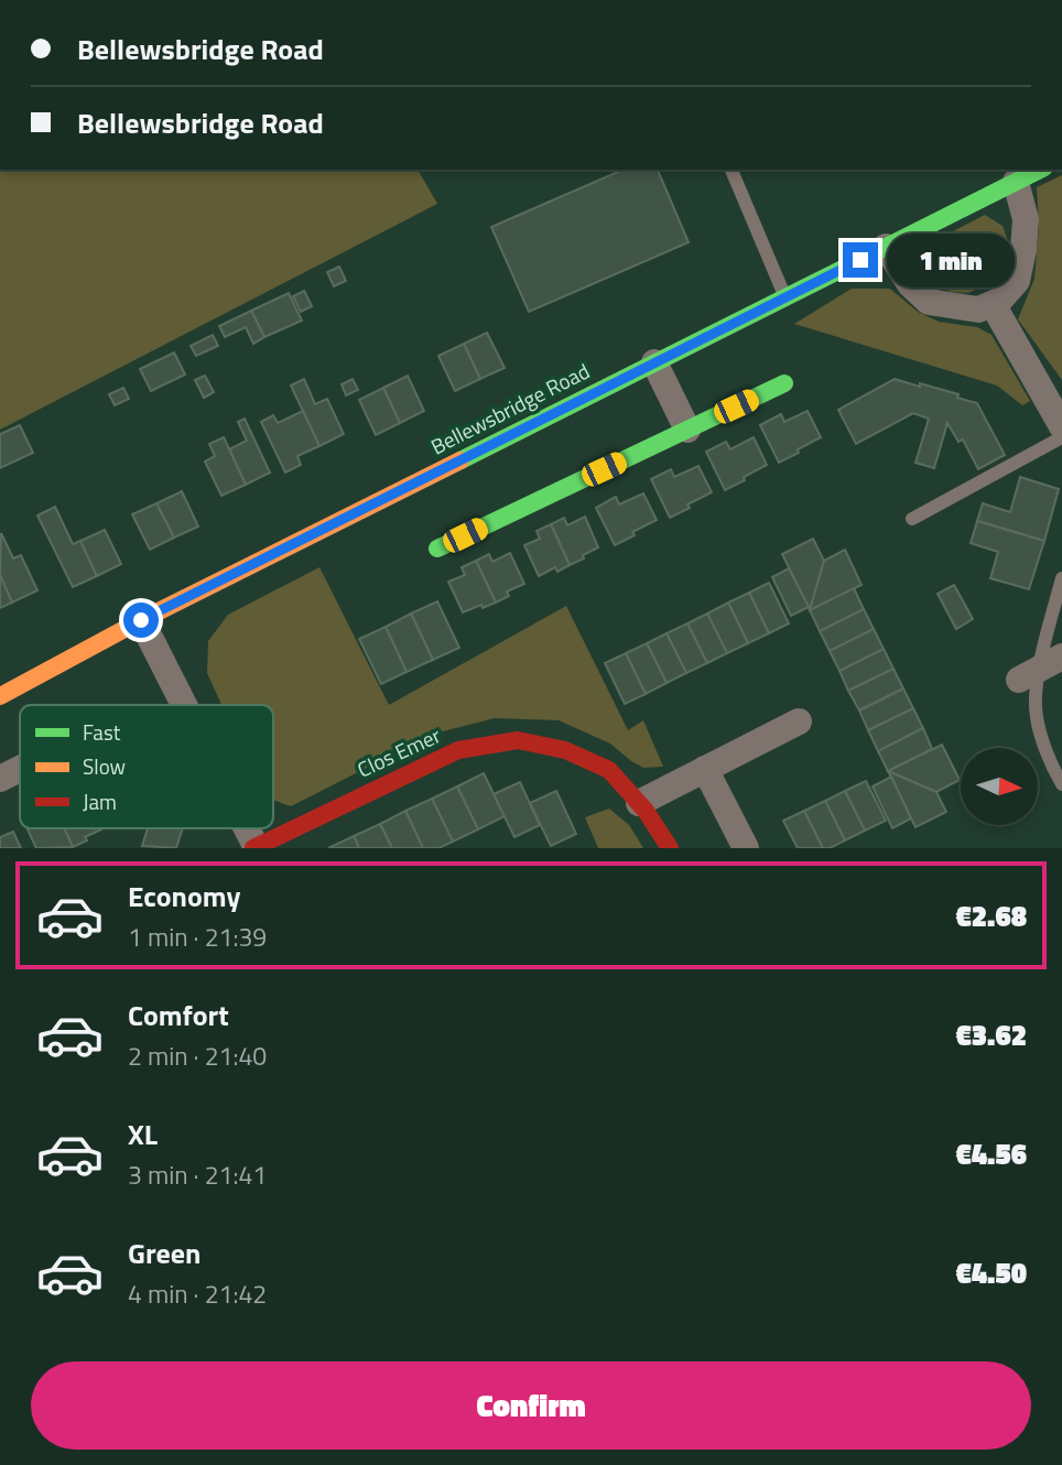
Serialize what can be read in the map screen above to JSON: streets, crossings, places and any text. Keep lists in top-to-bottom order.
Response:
{
  "streets": {
    "street": ["Bellewsbridge Road", "Clos Emer"]
  },
  "legend": ["Fast", "Slow", "Jam"],
  "north": "right",
  "page": {
    "banner": ["Bellewsbridge Road", "Bellewsbridge Road"],
    "bubble": "1 min",
    "list": [
      {
        "name": "Economy",
        "note": "1 min · 21:39",
        "value": "€2.68"
      },
      {
        "name": "Comfort",
        "note": "2 min · 21:40",
        "value": "€3.62"
      },
      {
        "name": "XL",
        "note": "3 min · 21:41",
        "value": "€4.56"
      },
      {
        "name": "Green",
        "note": "4 min · 21:42",
        "value": "€4.50"
      }
    ],
    "buttons": "Confirm"
  }
}
